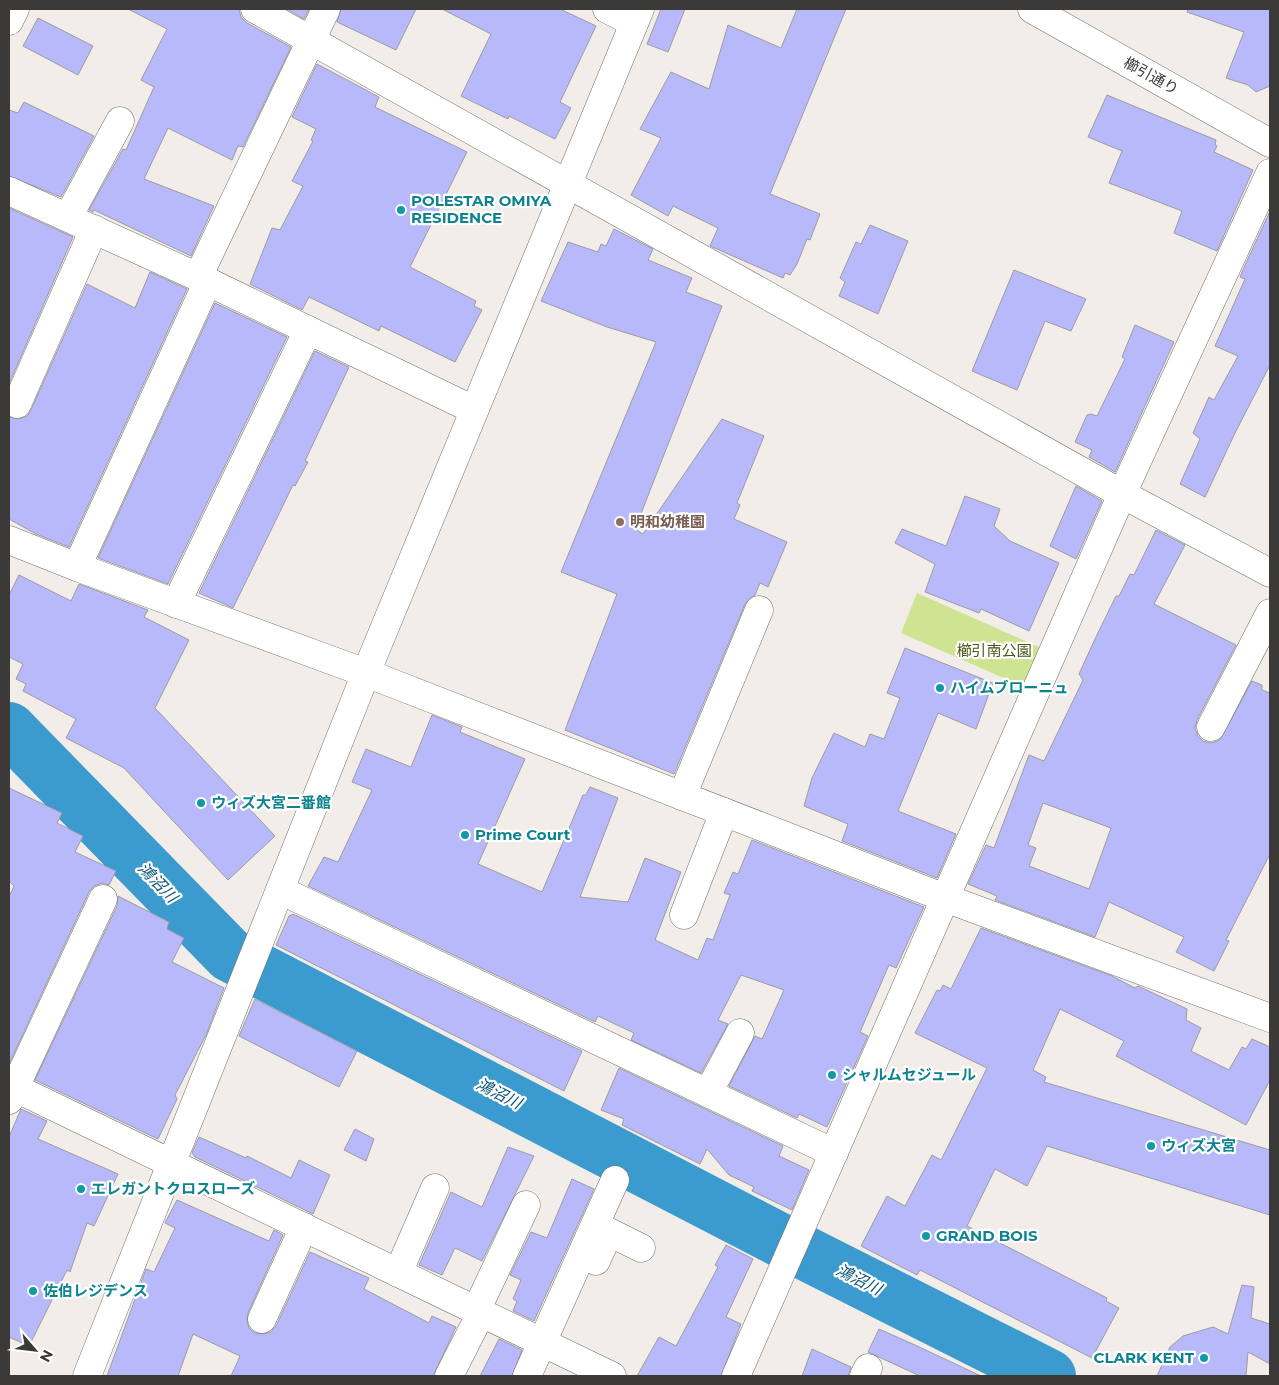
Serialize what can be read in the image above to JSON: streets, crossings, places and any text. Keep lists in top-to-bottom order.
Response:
{
  "streets": {
    "street": ["櫛引通り"]
  },
  "water": ["鴻沼川"],
  "parks": ["櫛引南公園"],
  "places": [
    "POLESTAR OMIYA RESIDENCE",
    "明和幼稚園",
    "ハイムブローニュ",
    "ウィズ大宮二番館",
    "Prime Court",
    "シャルムセジュール",
    "ウィズ大宮",
    "エレガントクロスローズ",
    "GRAND BOIS",
    "佐伯レジデンス",
    "CLARK KENT"
  ],
  "north": "bottom right"
}
